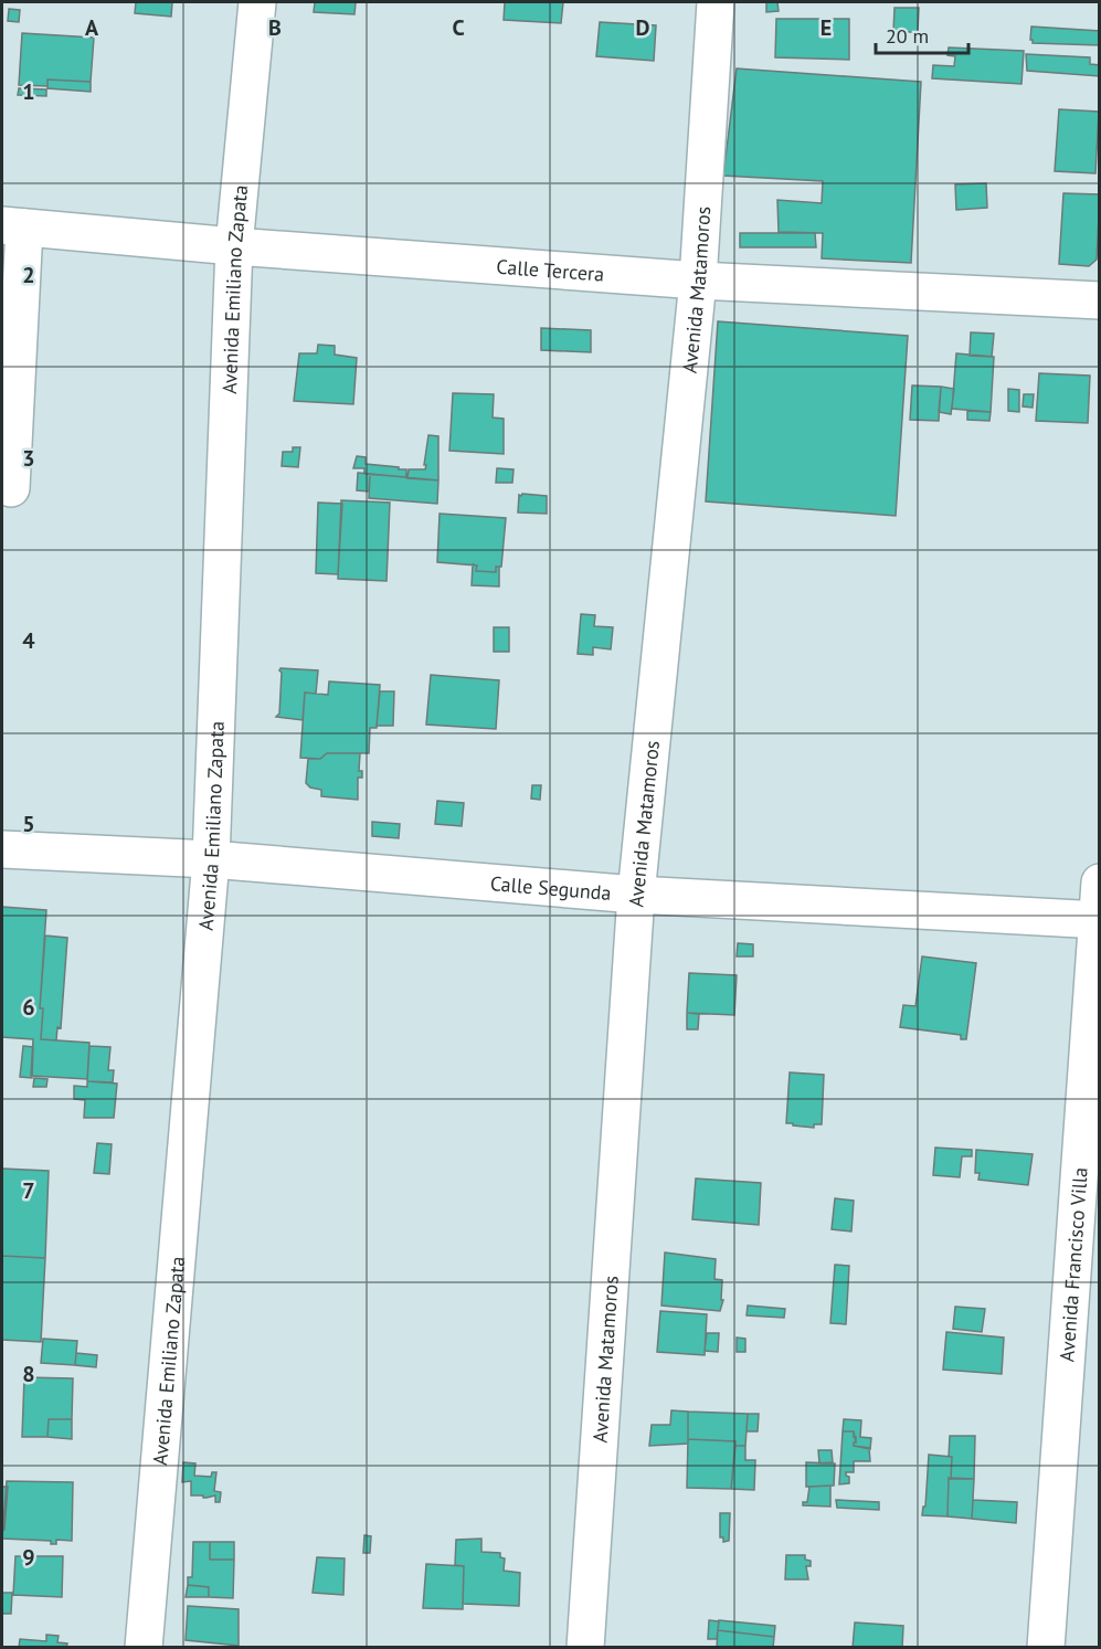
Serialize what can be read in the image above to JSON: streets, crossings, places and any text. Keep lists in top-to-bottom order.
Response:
{
  "streets": {
    "street": [
      "Calle Tercera",
      "Avenida Emiliano Zapata",
      "Avenida Matamoros",
      "Calle Segunda",
      "Avenida Francisco Villa"
    ]
  },
  "crossings": [
    ["Calle Tercera", "Avenida Emiliano Zapata"],
    ["Calle Tercera", "Avenida Matamoros"],
    ["Avenida Emiliano Zapata", "Calle Segunda"],
    ["Avenida Matamoros", "Calle Segunda"],
    ["Calle Segunda", "Avenida Francisco Villa"]
  ],
  "scale_bar": "20 m",
  "grid": {
    "columns": [
      "A",
      "B",
      "C",
      "D",
      "E"
    ],
    "rows": [
      "1",
      "2",
      "3",
      "4",
      "5",
      "6",
      "7",
      "8",
      "9"
    ]
  }
}
